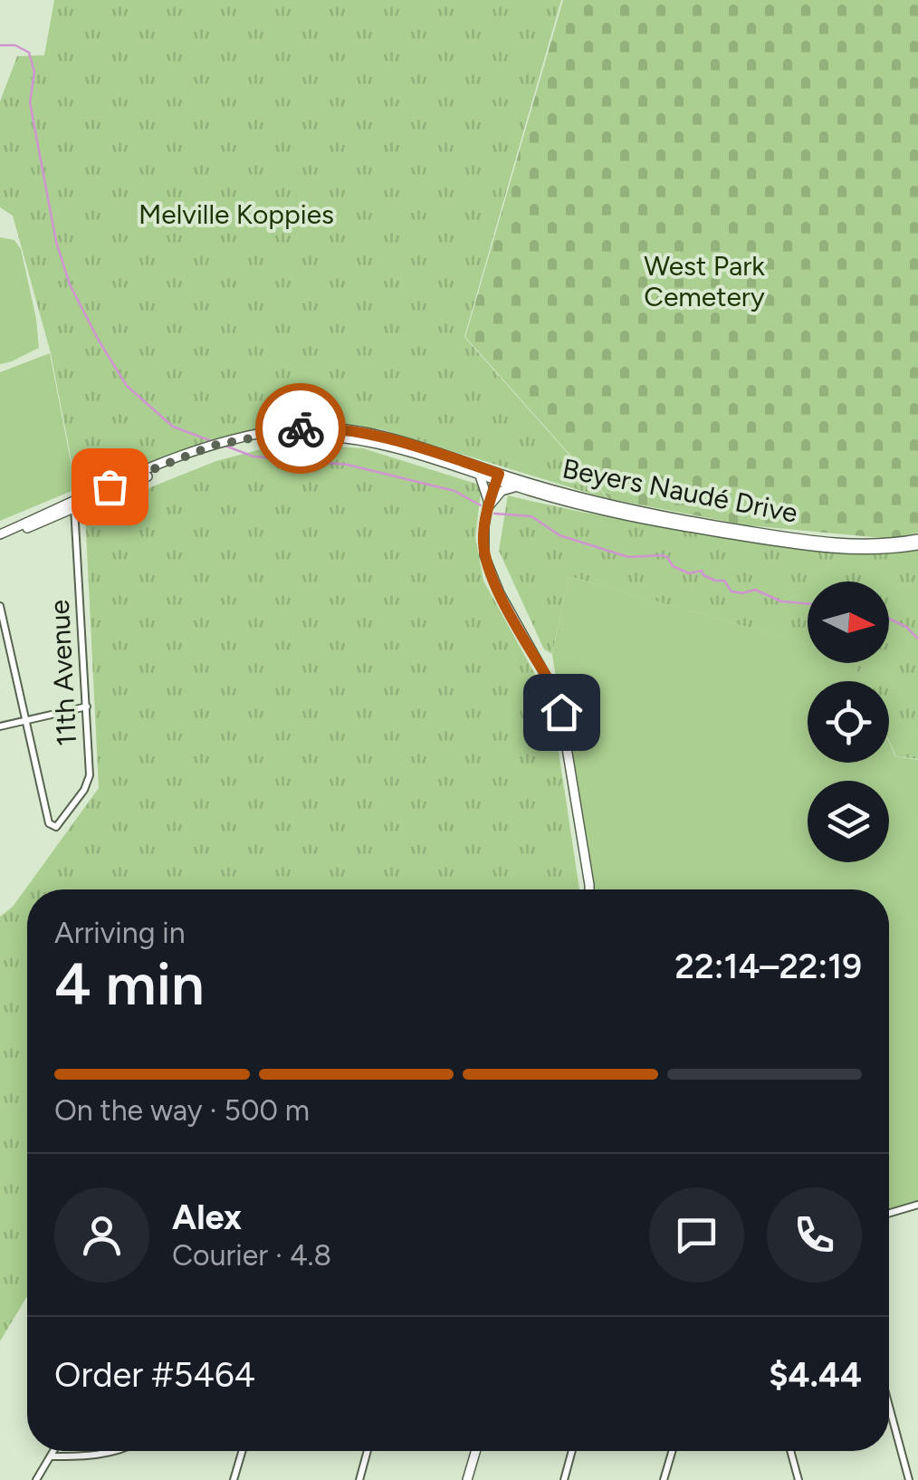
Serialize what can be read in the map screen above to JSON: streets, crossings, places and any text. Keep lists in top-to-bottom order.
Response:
{
  "streets": {
    "main road": ["Beyers Naudé Drive"],
    "street": ["11th Avenue"]
  },
  "crossings": [
    ["Beyers Naudé Drive", "11th Avenue"]
  ],
  "parks": ["Melville Koppies", "West Park Cemetery"],
  "north": "right",
  "page": {
    "heading": ["4 min", "Arriving in", "22:14–22:19"],
    "panel": [
      "Alex",
      "Courier · 4.8",
      "Order #5464",
      "$4.44"
    ],
    "bar": "On the way · 500 m"
  }
}
